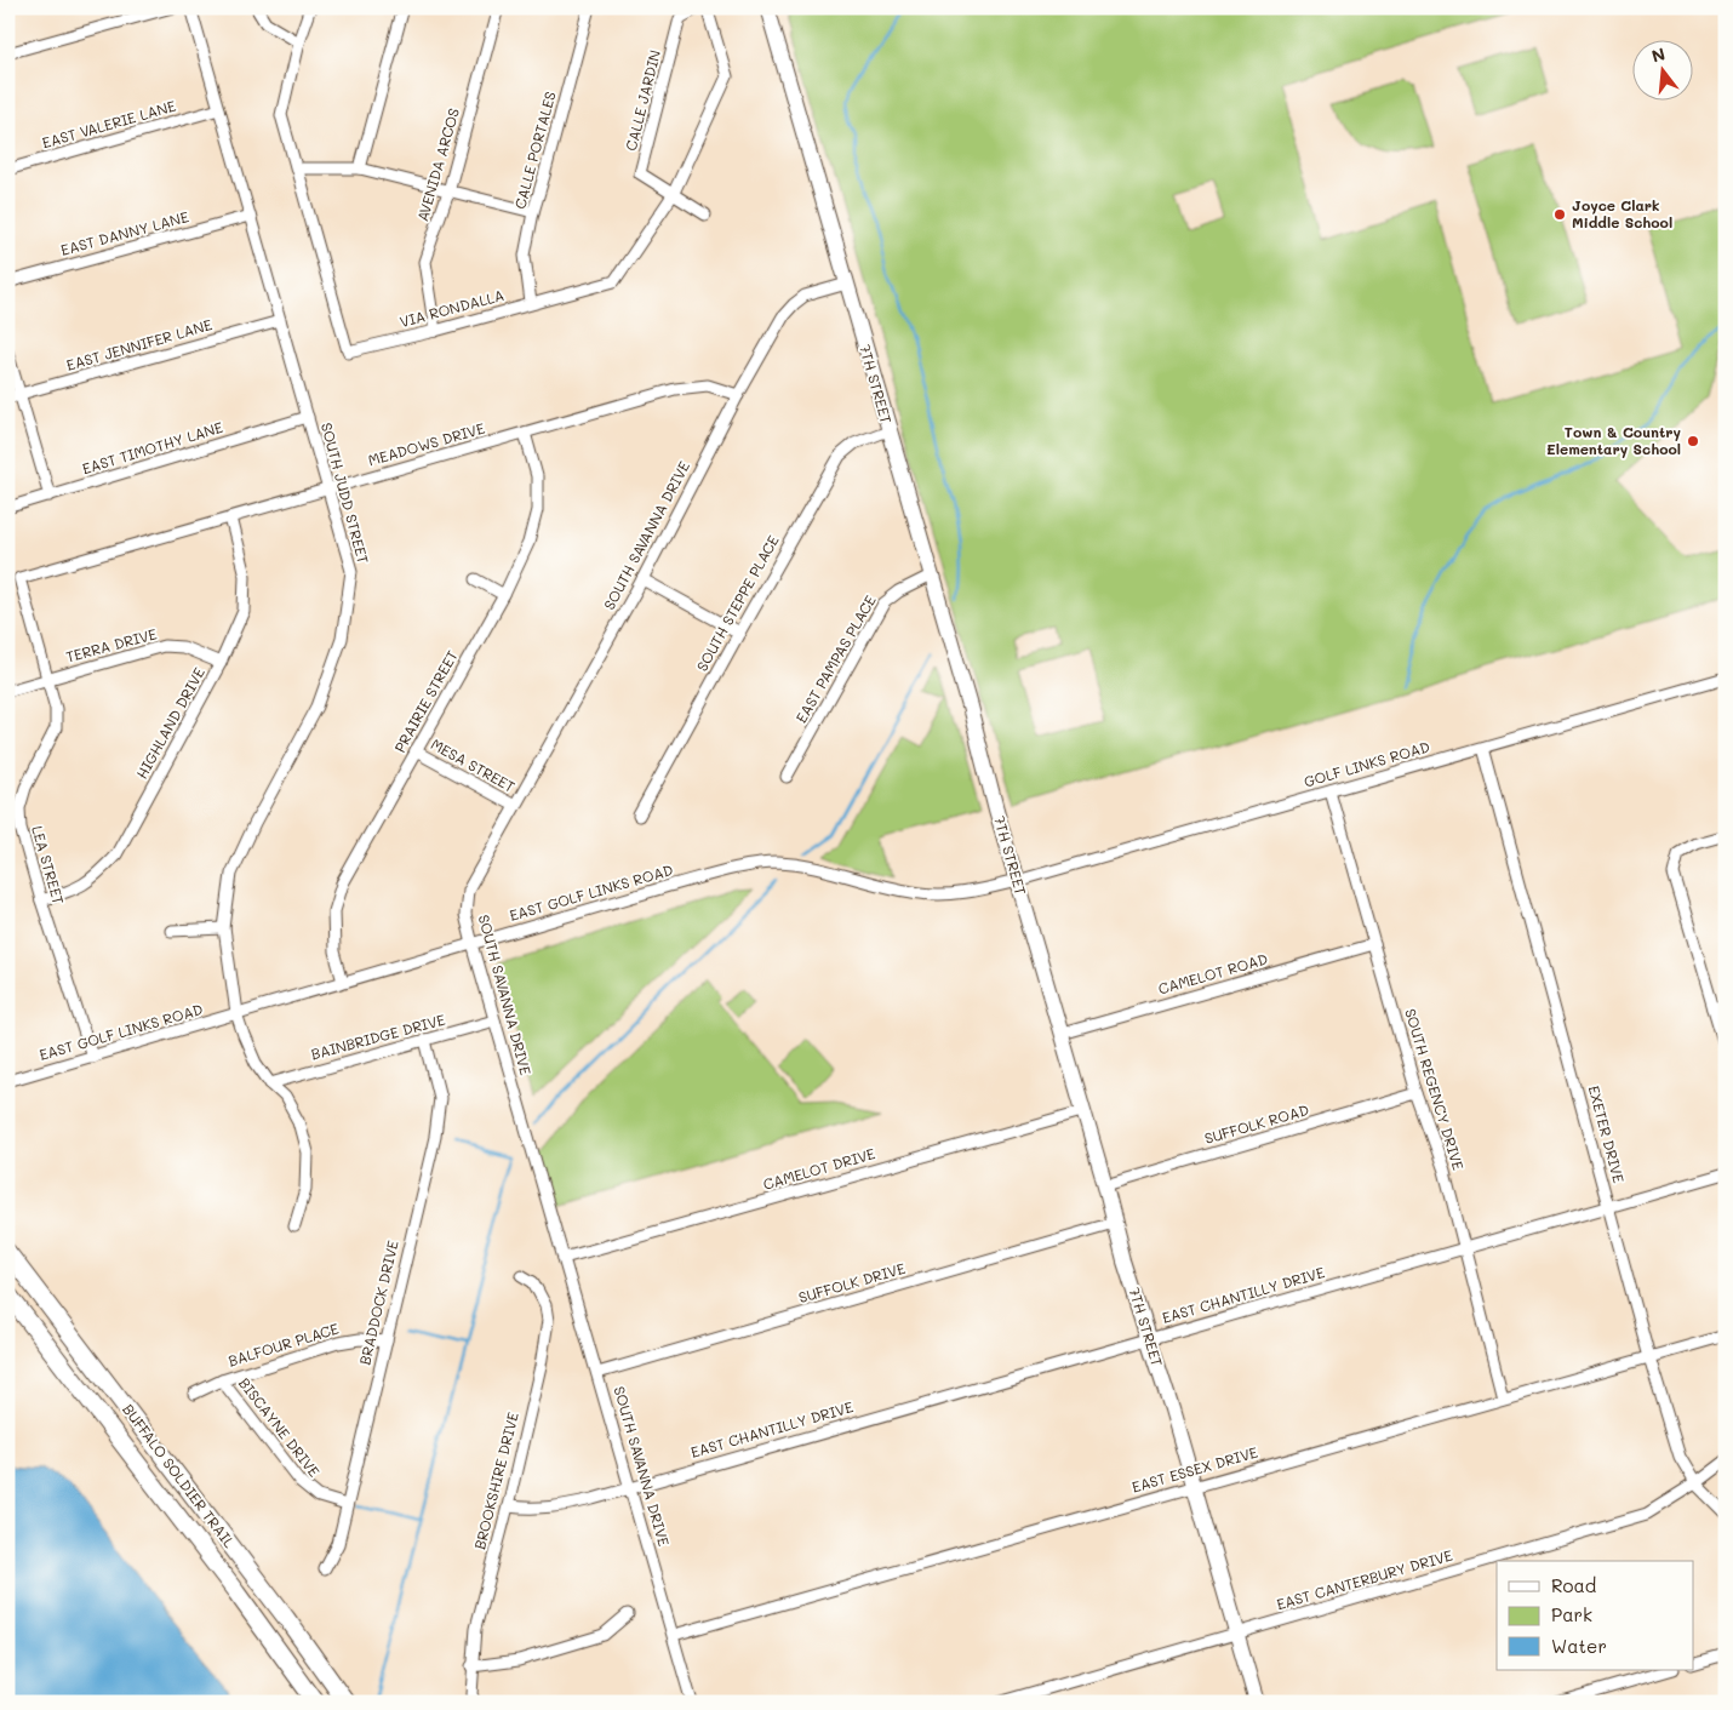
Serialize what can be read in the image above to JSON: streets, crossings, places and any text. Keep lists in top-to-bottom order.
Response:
{
  "streets": {
    "main road": ["7TH STREET", "BUFFALO SOLDIER TRAIL"],
    "street": [
      "CALLE JARDIN",
      "EAST VALERIE LANE",
      "CALLE PORTALES",
      "AVENIDA ARCOS",
      "EAST DANNY LANE",
      "VIA RONDALLA",
      "EAST JENNIFER LANE",
      "MEADOWS DRIVE",
      "EAST TIMOTHY LANE",
      "SOUTH JUDD STREET",
      "SOUTH SAVANNA DRIVE",
      "SOUTH STEPPE PLACE",
      "TERRA DRIVE",
      "EAST PAMPAS PLACE",
      "PRAIRIE STREET",
      "HIGHLAND DRIVE",
      "GOLF LINKS ROAD",
      "MESA STREET",
      "LEA STREET",
      "EAST GOLF LINKS ROAD",
      "CAMELOT ROAD",
      "BAINBRIDGE DRIVE",
      "SOUTH REGENCY DRIVE",
      "SUFFOLK ROAD",
      "EXETER DRIVE",
      "CAMELOT DRIVE",
      "SUFFOLK DRIVE",
      "EAST CHANTILLY DRIVE",
      "BRADDOCK DRIVE",
      "BALFOUR PLACE",
      "BISCAYNE DRIVE",
      "EAST ESSEX DRIVE",
      "BROOKSHIRE DRIVE",
      "EAST CANTERBURY DRIVE"
    ]
  },
  "crossings": [
    ["CALLE JARDIN", "VIA RONDALLA"],
    ["EAST VALERIE LANE", "SOUTH JUDD STREET"],
    ["CALLE PORTALES", "VIA RONDALLA"],
    ["AVENIDA ARCOS", "VIA RONDALLA"],
    ["EAST DANNY LANE", "SOUTH JUDD STREET"],
    ["EAST JENNIFER LANE", "SOUTH JUDD STREET"],
    ["7TH STREET", "SOUTH SAVANNA DRIVE"],
    ["7TH STREET", "SOUTH STEPPE PLACE"],
    ["7TH STREET", "EAST PAMPAS PLACE"],
    ["7TH STREET", "GOLF LINKS ROAD"],
    ["7TH STREET", "EAST GOLF LINKS ROAD"],
    ["7TH STREET", "CAMELOT ROAD"],
    ["7TH STREET", "SUFFOLK ROAD"],
    ["7TH STREET", "CAMELOT DRIVE"],
    ["7TH STREET", "SUFFOLK DRIVE"],
    ["7TH STREET", "EAST CHANTILLY DRIVE"],
    ["7TH STREET", "EAST ESSEX DRIVE"],
    ["7TH STREET", "EAST CANTERBURY DRIVE"],
    ["MEADOWS DRIVE", "SOUTH JUDD STREET"],
    ["MEADOWS DRIVE", "SOUTH SAVANNA DRIVE"],
    ["MEADOWS DRIVE", "PRAIRIE STREET"],
    ["MEADOWS DRIVE", "HIGHLAND DRIVE"],
    ["MEADOWS DRIVE", "LEA STREET"],
    ["EAST TIMOTHY LANE", "SOUTH JUDD STREET"],
    ["SOUTH JUDD STREET", "EAST GOLF LINKS ROAD"],
    ["SOUTH JUDD STREET", "BAINBRIDGE DRIVE"],
    ["SOUTH SAVANNA DRIVE", "MESA STREET"],
    ["SOUTH SAVANNA DRIVE", "EAST GOLF LINKS ROAD"],
    ["SOUTH SAVANNA DRIVE", "BAINBRIDGE DRIVE"],
    ["SOUTH SAVANNA DRIVE", "CAMELOT DRIVE"],
    ["SOUTH SAVANNA DRIVE", "SUFFOLK DRIVE"],
    ["SOUTH SAVANNA DRIVE", "EAST CHANTILLY DRIVE"],
    ["SOUTH SAVANNA DRIVE", "EAST ESSEX DRIVE"],
    ["TERRA DRIVE", "HIGHLAND DRIVE"],
    ["TERRA DRIVE", "LEA STREET"],
    ["PRAIRIE STREET", "MESA STREET"],
    ["PRAIRIE STREET", "EAST GOLF LINKS ROAD"],
    ["HIGHLAND DRIVE", "LEA STREET"],
    ["GOLF LINKS ROAD", "EAST GOLF LINKS ROAD"],
    ["GOLF LINKS ROAD", "SOUTH REGENCY DRIVE"],
    ["GOLF LINKS ROAD", "EXETER DRIVE"],
    ["LEA STREET", "EAST GOLF LINKS ROAD"],
    ["CAMELOT ROAD", "SOUTH REGENCY DRIVE"],
    ["BAINBRIDGE DRIVE", "BRADDOCK DRIVE"],
    ["SOUTH REGENCY DRIVE", "SUFFOLK ROAD"],
    ["SOUTH REGENCY DRIVE", "EAST CHANTILLY DRIVE"],
    ["SOUTH REGENCY DRIVE", "EAST ESSEX DRIVE"],
    ["EXETER DRIVE", "EAST CHANTILLY DRIVE"],
    ["EXETER DRIVE", "EAST ESSEX DRIVE"],
    ["EXETER DRIVE", "EAST CANTERBURY DRIVE"],
    ["EAST CHANTILLY DRIVE", "BROOKSHIRE DRIVE"],
    ["BRADDOCK DRIVE", "BALFOUR PLACE"],
    ["BRADDOCK DRIVE", "BISCAYNE DRIVE"],
    ["BALFOUR PLACE", "BISCAYNE DRIVE"]
  ],
  "places": ["Joyce Clark Middle School", "Town & Country Elementary School"],
  "legend": ["Road", "Park", "Water"],
  "north": "top"
}
